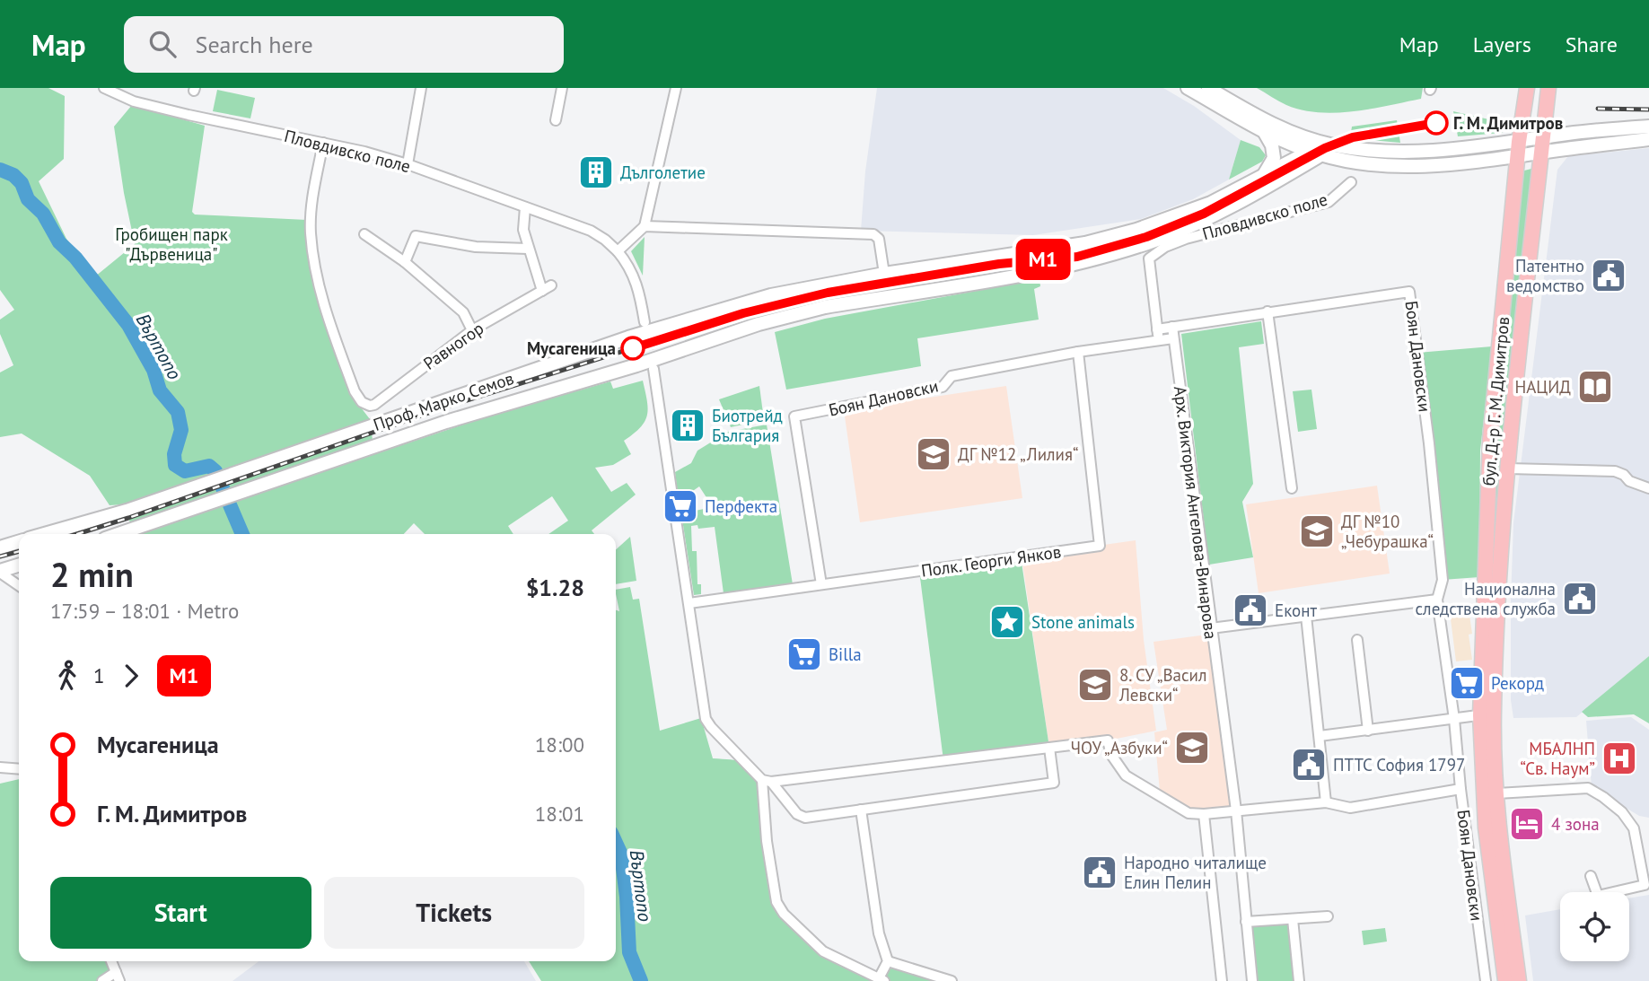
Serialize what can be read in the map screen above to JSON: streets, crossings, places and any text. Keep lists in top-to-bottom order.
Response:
{
  "streets": {
    "main road": ["Проф. Марко Семов", "бул. Д-р Г. М. Димитров"],
    "street": [
      "Пловдивско поле",
      "Равногор",
      "Боян Дановски",
      "Арх. Виктория Ангелова-Винарова",
      "Полк. Георги Янков"
    ]
  },
  "crossings": [
    ["Пловдивско поле", "Равногор"],
    ["Пловдивско поле", "Боян Дановски"],
    ["Боян Дановски", "Арх. Виктория Ангелова-Винарова"],
    ["Боян Дановски", "Полк. Георги Янков"]
  ],
  "water": ["Въртопо"],
  "parks": ["Гробищен парк \"Дървеница\""],
  "places": {
    "other": ["Г. М. Димитров", "Мусагеница"],
    "building": ["Дълголетие", "Биотрейд България"],
    "public building": [
      "Патентно ведомство",
      "Национална следствена служба",
      "Еконт",
      "ПТТС София 1797",
      "Народно читалище Елин Пелин"
    ],
    "library": ["НАЦИД"],
    "school or university": [
      "ДГ №12 „Лилия“",
      "ДГ №10 „Чебурашка“",
      "8. СУ „Васил Левски“",
      "ЧОУ „Азбуки“"
    ],
    "supermarket": ["Перфекта", "Billa", "Рекорд"],
    "place": ["Stone animals"],
    "hospital": ["MБАЛНП “Св. Наум”"],
    "hotel": ["4 зона"]
  },
  "lines": ["metro line M1"],
  "page": {
    "header": "Map",
    "search": "Search here",
    "nav": ["Map", "Layers", "Share"],
    "on_map": "M1",
    "heading": ["2 min", "17:59 – 18:01 · Metro", "$1.28"],
    "legs": ["1", "M1"],
    "list": [
      {
        "name": "Мусагеница",
        "value": "18:00"
      },
      {
        "name": "Г. М. Димитров",
        "value": "18:01"
      }
    ],
    "buttons": ["Start", "Tickets"]
  }
}
